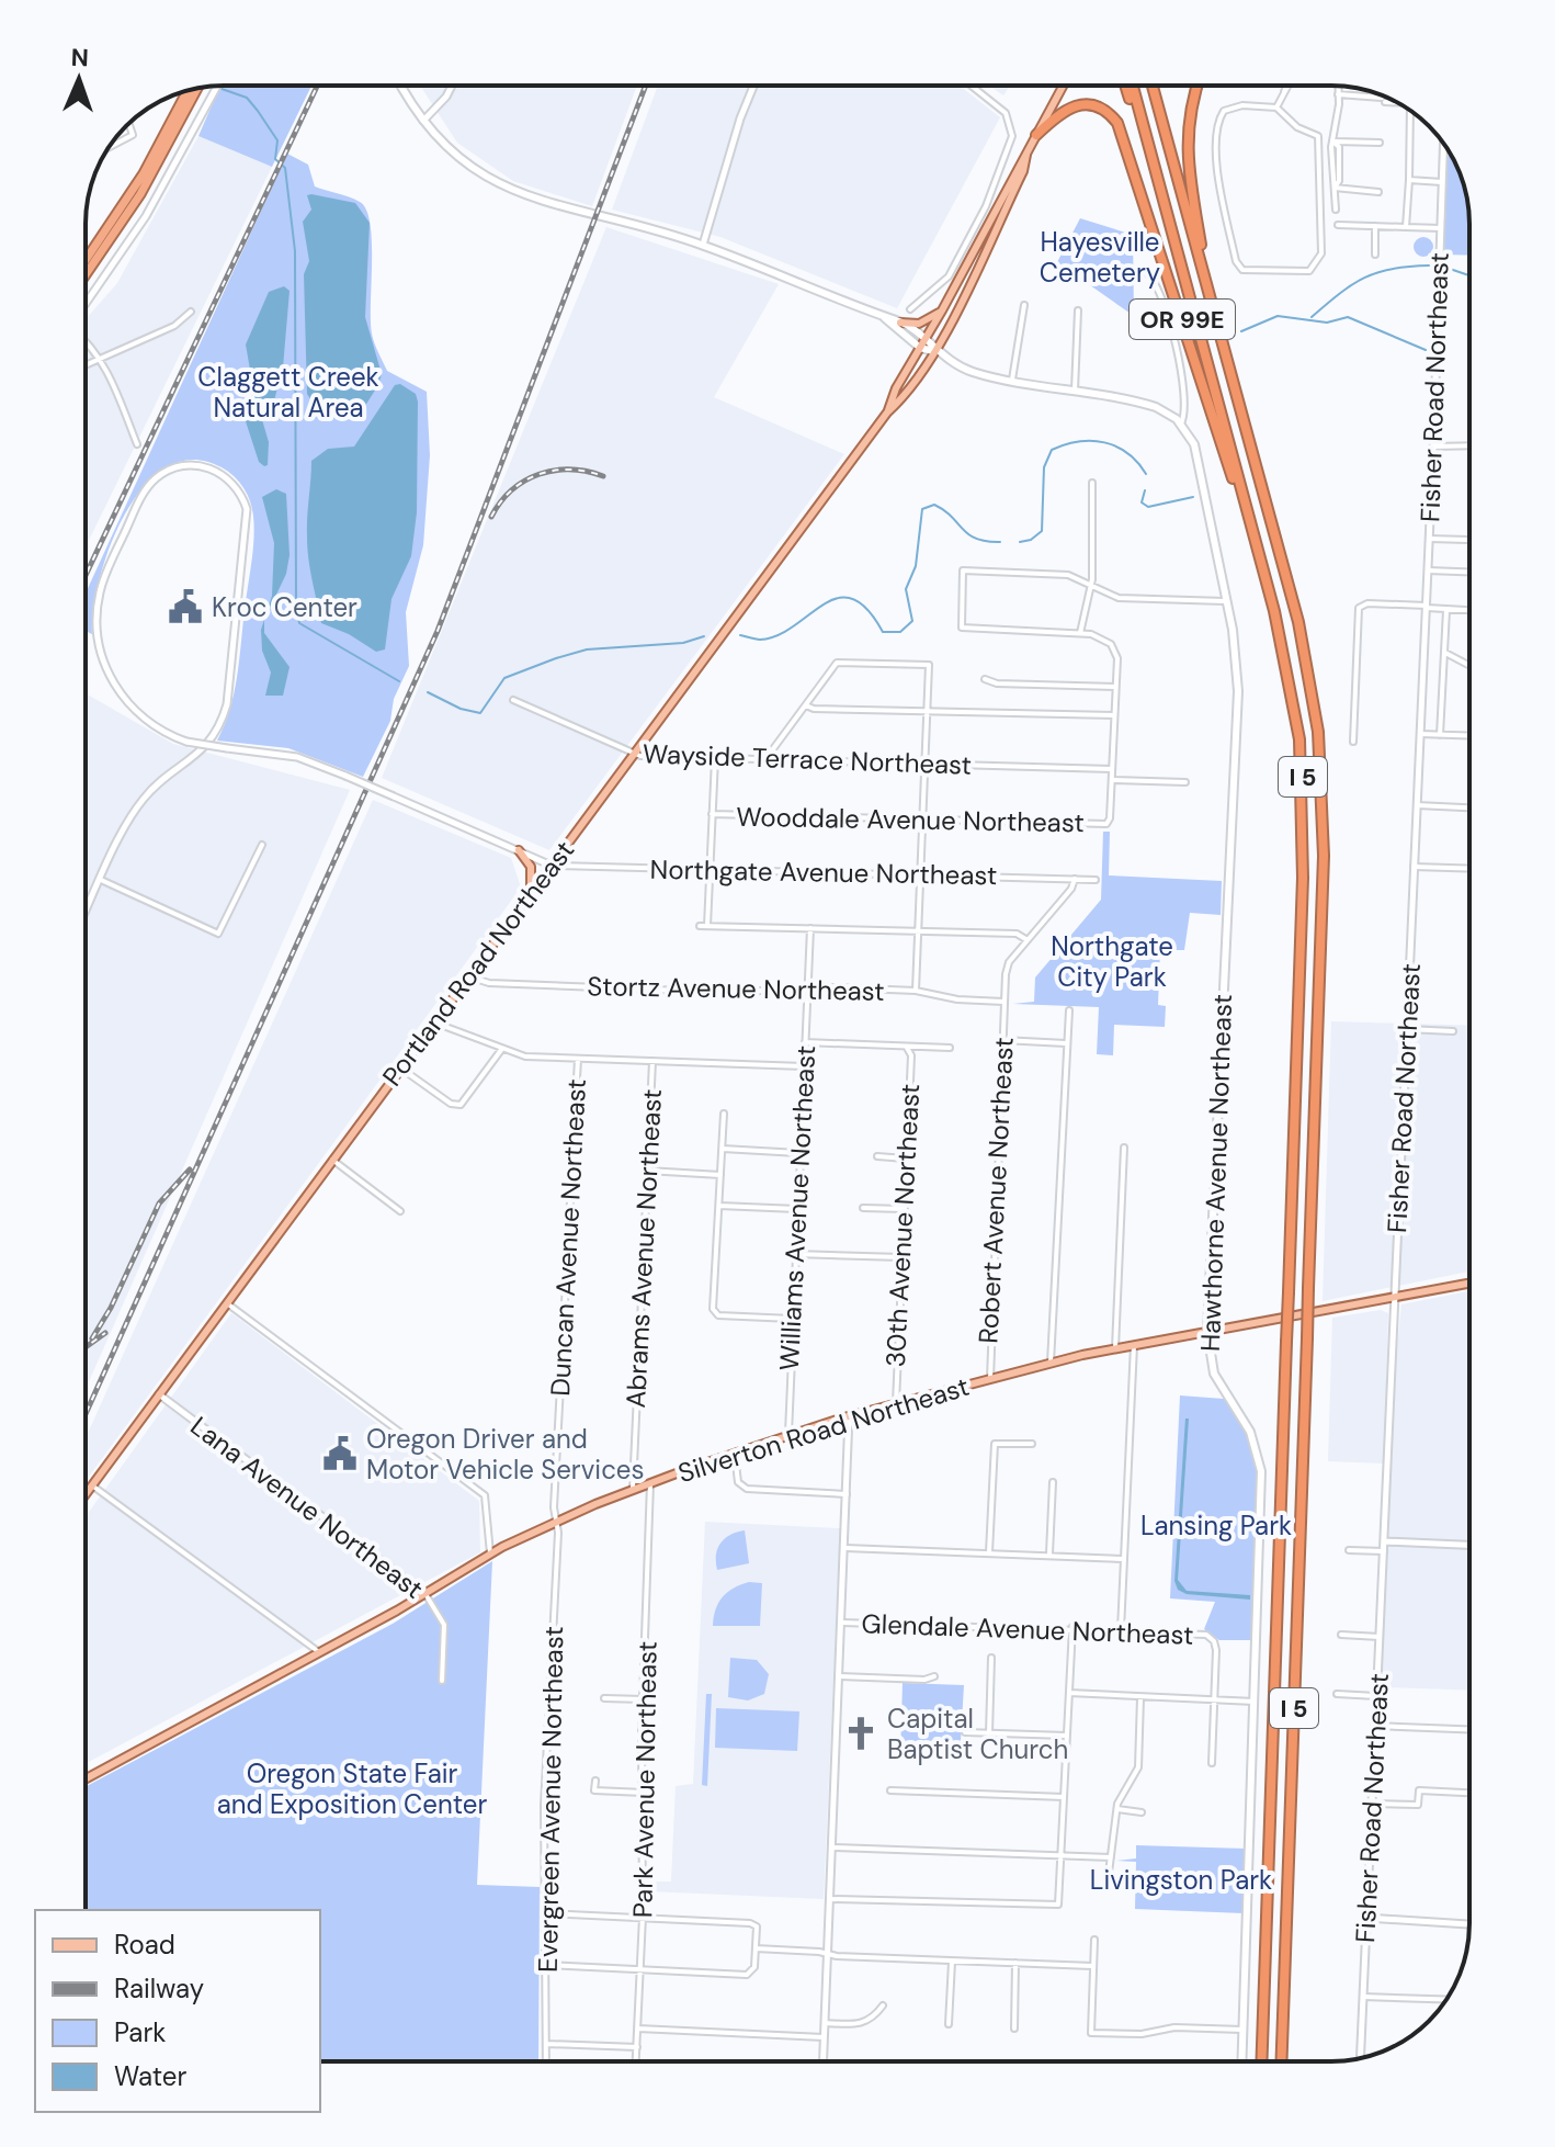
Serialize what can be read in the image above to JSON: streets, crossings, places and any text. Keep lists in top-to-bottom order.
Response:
{
  "streets": {
    "highway": ["OR 99E", "I 5"],
    "main road": ["Portland Road Northeast", "Hawthorne Avenue Northeast", "Silverton Road Northeast"],
    "street": [
      "Fisher Road Northeast",
      "Wayside Terrace Northeast",
      "Wooddale Avenue Northeast",
      "Northgate Avenue Northeast",
      "Stortz Avenue Northeast",
      "Robert Avenue Northeast",
      "Williams Avenue Northeast",
      "30th Avenue Northeast",
      "Duncan Avenue Northeast",
      "Abrams Avenue Northeast",
      "Lana Avenue Northeast",
      "Glendale Avenue Northeast",
      "Park Avenue Northeast",
      "Evergreen Avenue Northeast"
    ]
  },
  "crossings": [
    ["OR 99E", "I 5"],
    ["OR 99E", "Portland Road Northeast"],
    ["Fisher Road Northeast", "Silverton Road Northeast"],
    ["Wayside Terrace Northeast", "Portland Road Northeast"],
    ["Northgate Avenue Northeast", "Portland Road Northeast"],
    ["Northgate Avenue Northeast", "Robert Avenue Northeast"],
    ["Portland Road Northeast", "Stortz Avenue Northeast"],
    ["Portland Road Northeast", "Lana Avenue Northeast"],
    ["Stortz Avenue Northeast", "Robert Avenue Northeast"],
    ["Stortz Avenue Northeast", "Williams Avenue Northeast"],
    ["Hawthorne Avenue Northeast", "Silverton Road Northeast"],
    ["Robert Avenue Northeast", "Silverton Road Northeast"],
    ["Williams Avenue Northeast", "Silverton Road Northeast"],
    ["30th Avenue Northeast", "Silverton Road Northeast"],
    ["Duncan Avenue Northeast", "Silverton Road Northeast"],
    ["Duncan Avenue Northeast", "Evergreen Avenue Northeast"],
    ["Abrams Avenue Northeast", "Silverton Road Northeast"],
    ["Silverton Road Northeast", "Lana Avenue Northeast"],
    ["Silverton Road Northeast", "Park Avenue Northeast"],
    ["Silverton Road Northeast", "Evergreen Avenue Northeast"]
  ],
  "parks": [
    "Hayesville Cemetery",
    "Claggett Creek Natural Area",
    "Northgate City Park",
    "Lansing Park",
    "Oregon State Fair and Exposition Center",
    "Livingston Park"
  ],
  "places": {
    "public building": ["Kroc Center", "Oregon Driver and Motor Vehicle Services"],
    "church": ["Capital Baptist Church"]
  },
  "legend": [
    "Road",
    "Railway",
    "Park",
    "Water"
  ],
  "north": "top"
}
